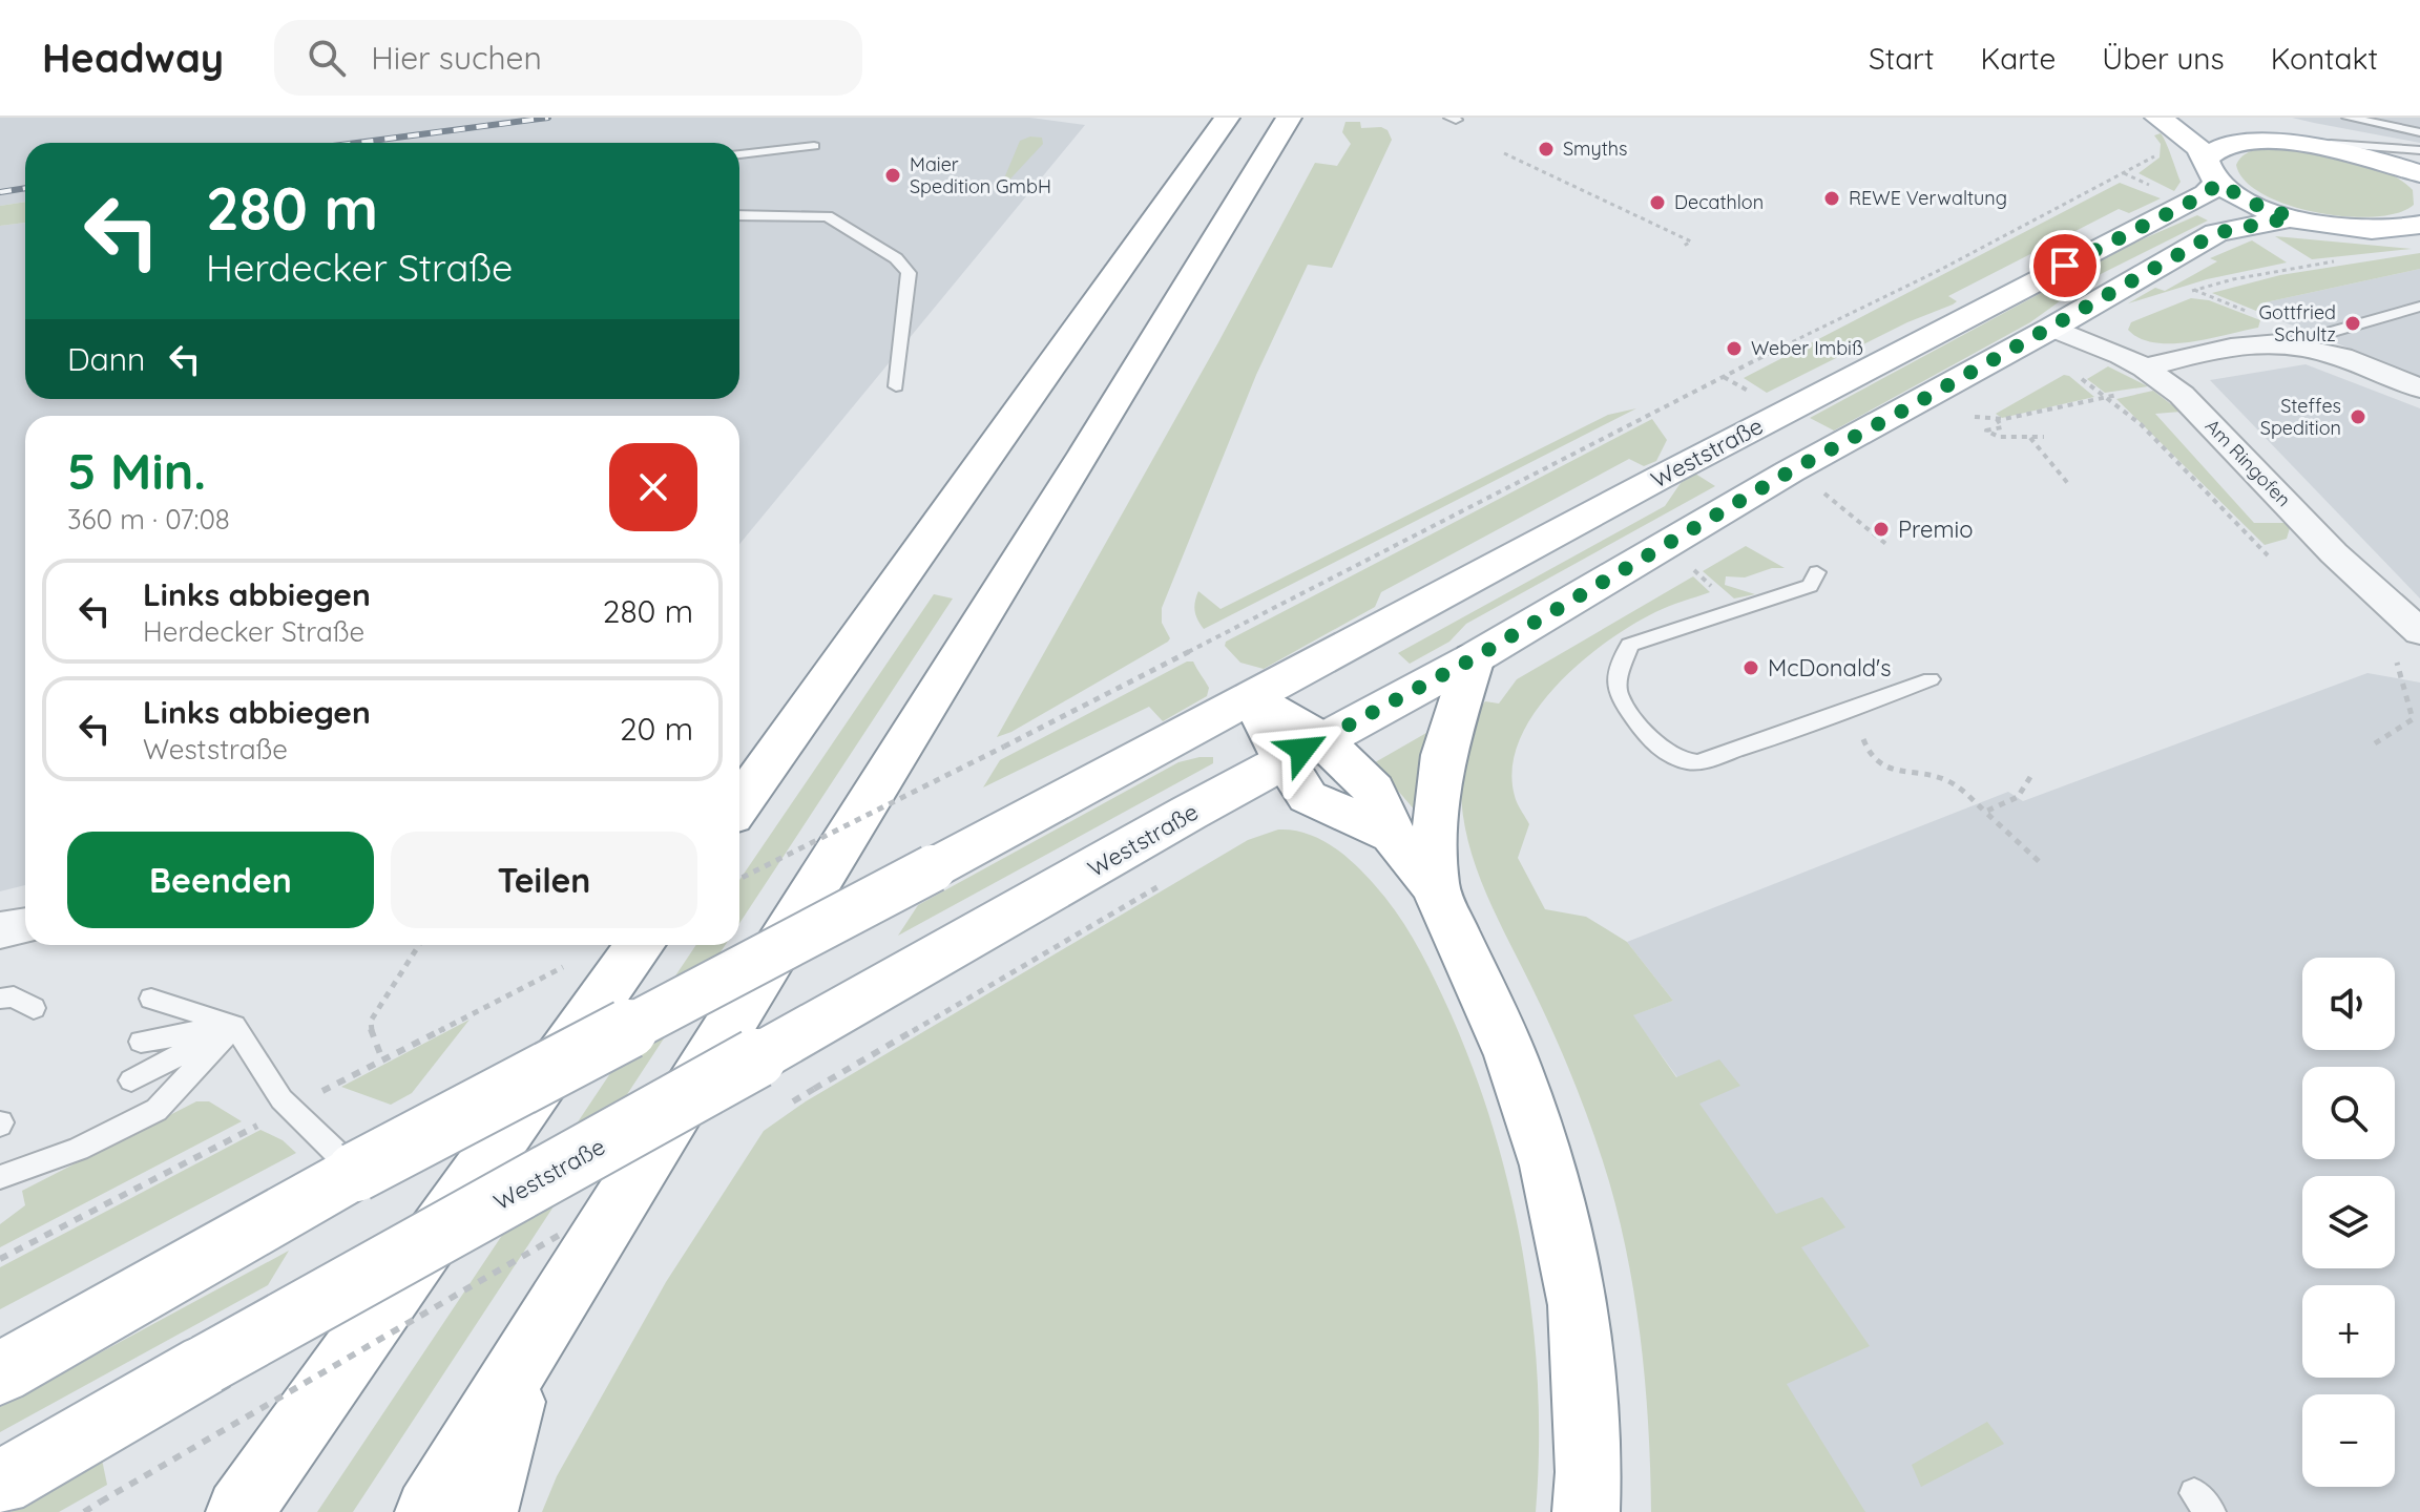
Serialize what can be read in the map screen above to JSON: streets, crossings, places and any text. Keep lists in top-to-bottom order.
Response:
{
  "streets": {
    "main road": ["Weststraße"],
    "street": ["Am Ringofen"]
  },
  "crossings": [
    ["Weststraße", "Am Ringofen"]
  ],
  "places": [
    "Smyths",
    "Maier Spedition GmbH",
    "REWE Verwaltung",
    "Decathlon",
    "Gottfried Schultz",
    "Weber Imbiß",
    "Steffes Spedition",
    "Premio",
    "McDonald's"
  ],
  "page": {
    "header": "Headway",
    "search": "Hier suchen",
    "nav": [
      "Start",
      "Karte",
      "Über uns",
      "Kontakt"
    ],
    "turn": ["280 m", "Herdecker Straße"],
    "then": "Dann",
    "heading": ["5 Min.", "360 m · 07:08"],
    "list": [
      {
        "name": "Links abbiegen",
        "note": "Herdecker Straße",
        "value": "280 m"
      },
      {
        "name": "Links abbiegen",
        "note": "Weststraße",
        "value": "20 m"
      }
    ],
    "buttons": ["Beenden", "Teilen"],
    "map_buttons": ["+", "−"]
  }
}
